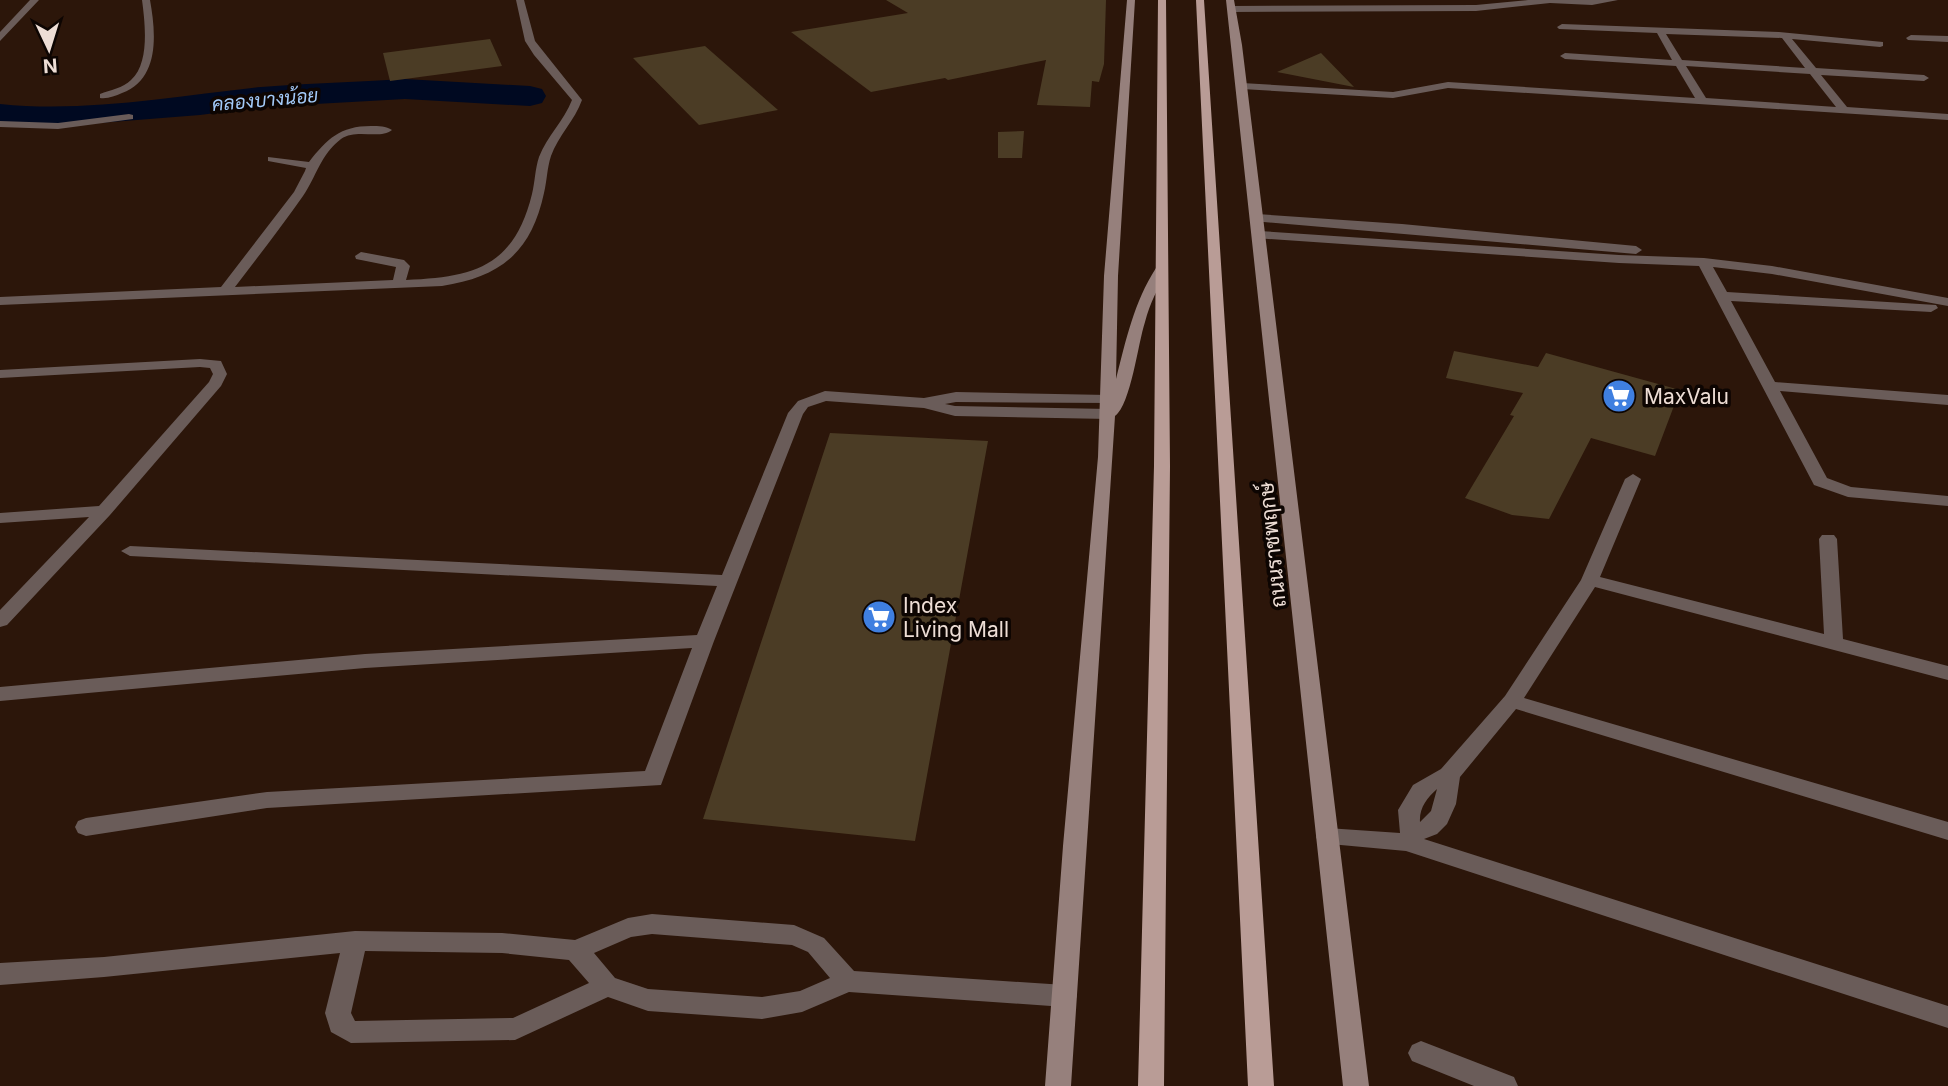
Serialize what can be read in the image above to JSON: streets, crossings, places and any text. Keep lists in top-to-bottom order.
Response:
{
  "streets": {
    "main road": ["ถนนราชพฤกษ์"]
  },
  "water": ["คลองบางน้อย"],
  "places": {
    "supermarket": ["MaxValu", "Index Living Mall"]
  },
  "north": "bottom"
}
